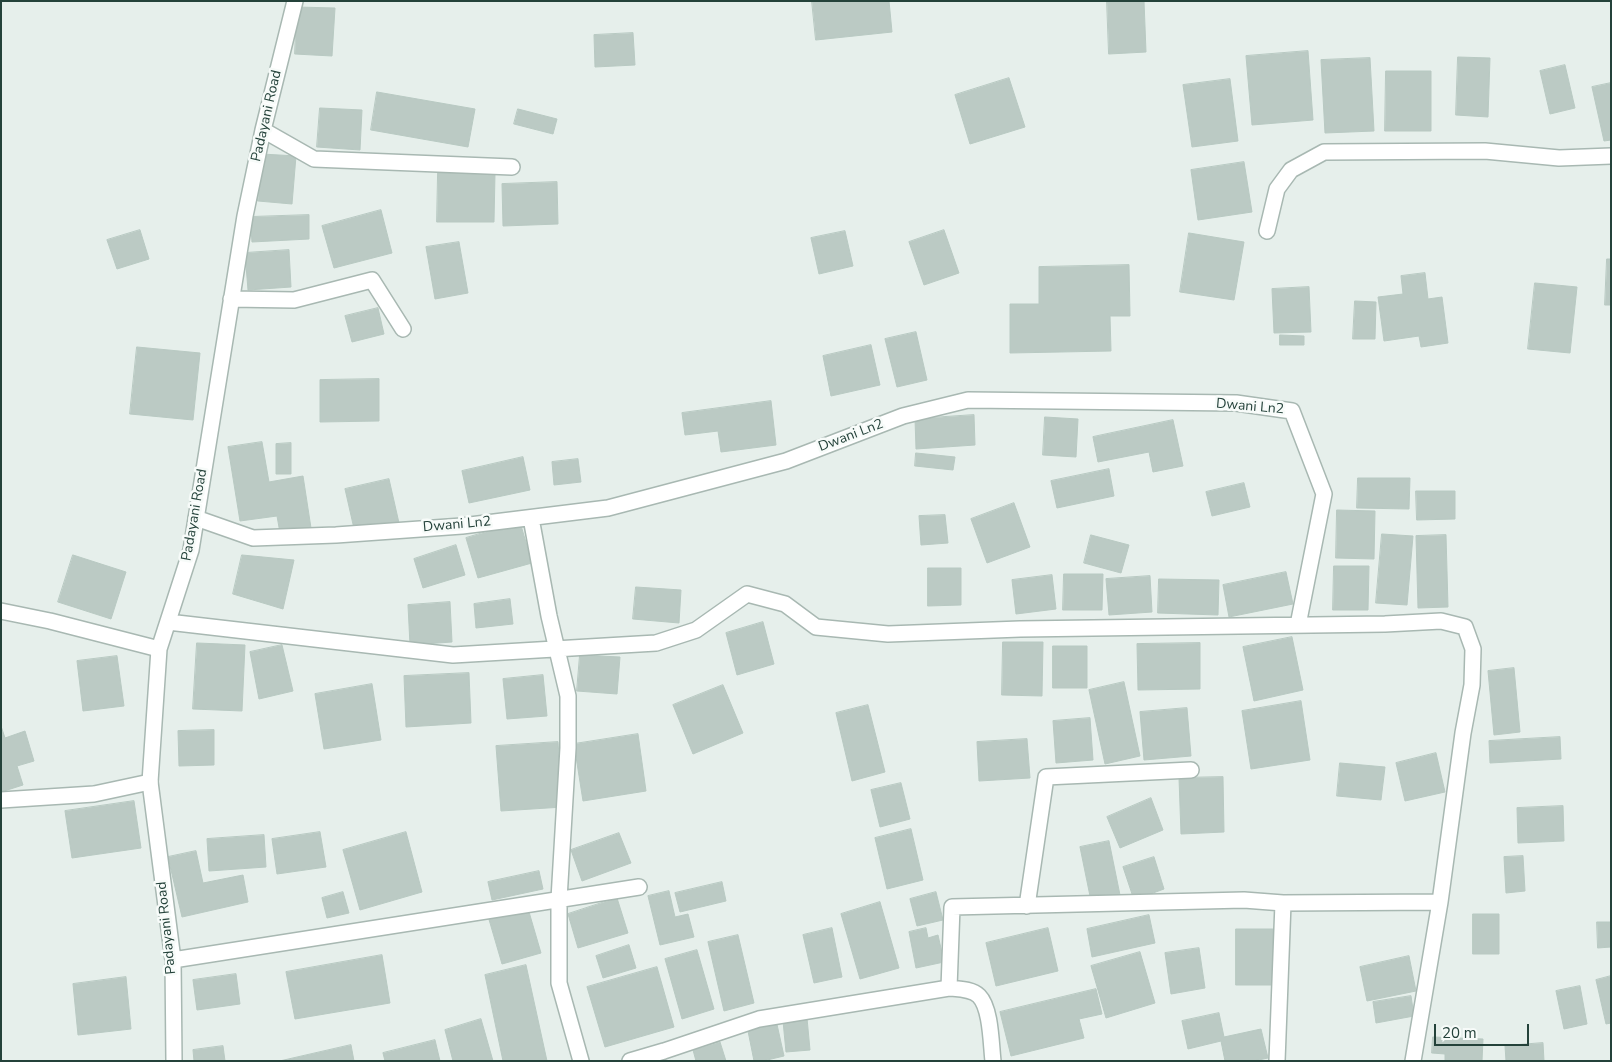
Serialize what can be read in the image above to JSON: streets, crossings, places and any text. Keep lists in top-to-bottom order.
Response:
{
  "streets": {
    "street": ["Padayani Road", "Dwani Ln2"]
  },
  "crossings": [
    ["Padayani Road", "Dwani Ln2"]
  ],
  "scale_bar": "20 m"
}
